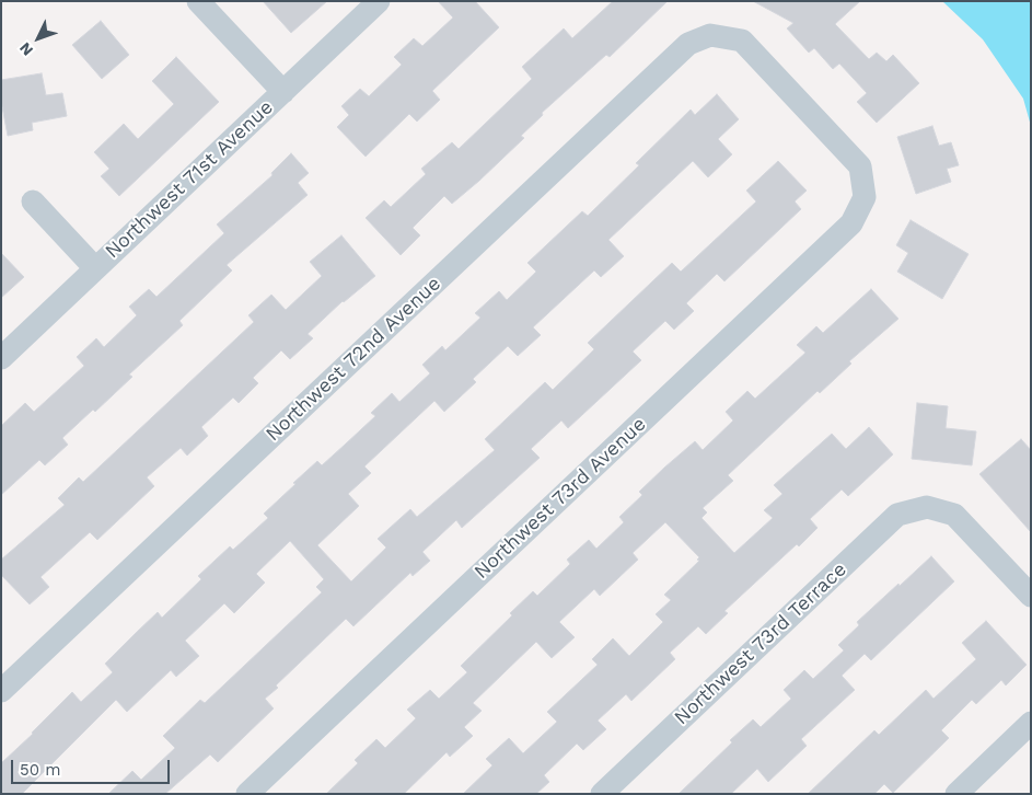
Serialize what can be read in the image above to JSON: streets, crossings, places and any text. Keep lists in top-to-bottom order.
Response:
{
  "streets": {
    "street": [
      "Northwest 71st Avenue",
      "Northwest 72nd Avenue",
      "Northwest 73rd Avenue",
      "Northwest 73rd Terrace"
    ]
  },
  "crossings": [
    ["Northwest 72nd Avenue", "Northwest 73rd Avenue"]
  ],
  "scale_bar": "50 m",
  "north": "bottom left"
}
